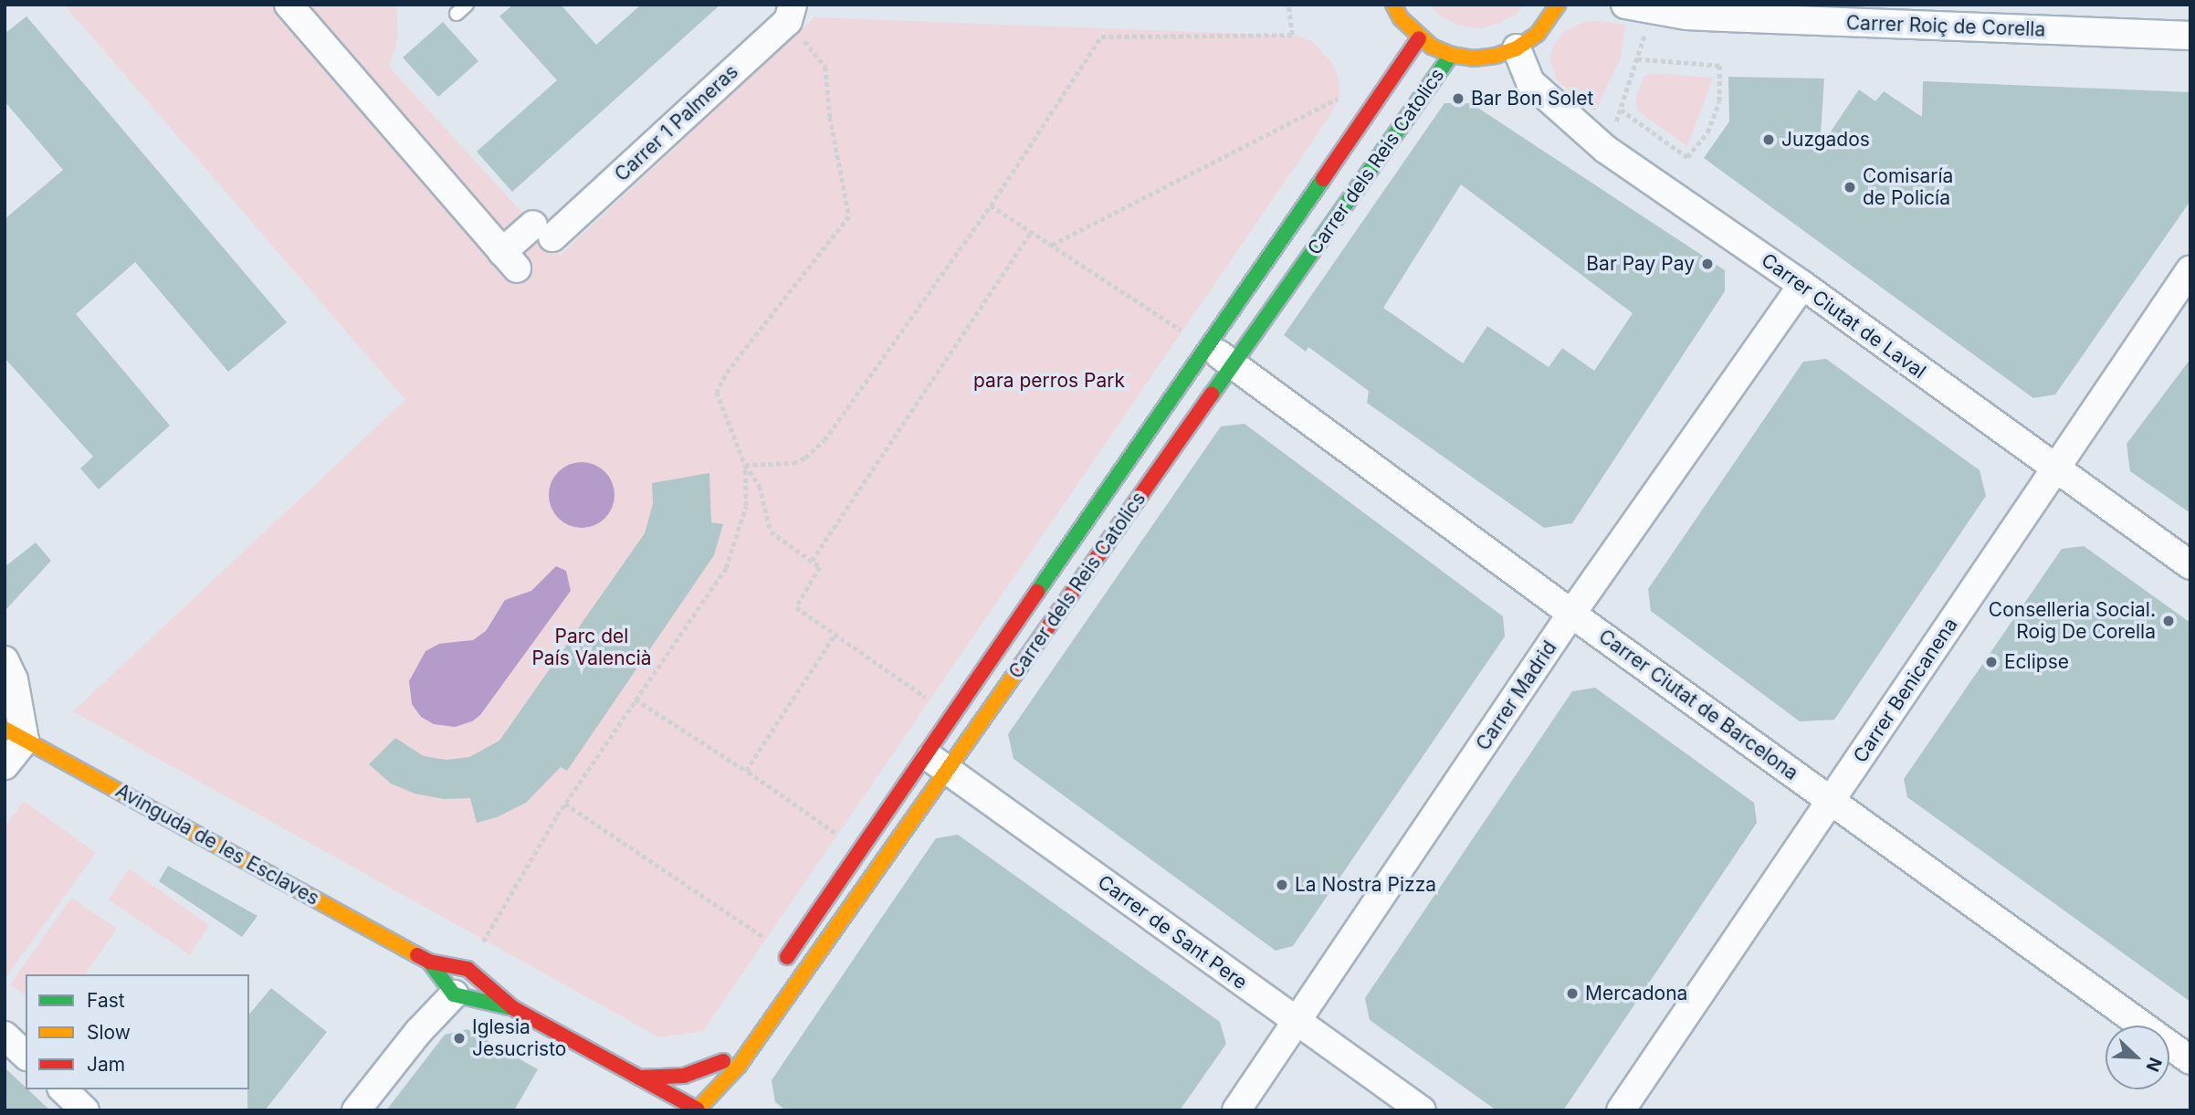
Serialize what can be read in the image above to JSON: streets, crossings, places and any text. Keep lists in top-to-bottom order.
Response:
{
  "streets": {
    "street": [
      "Carrer Roiç de Corella",
      "Carrer 1 Palmeras",
      "Carrer dels Reis Catolics",
      "Carrer Ciutat de Laval",
      "Carrer Benicanena",
      "Carrer Madrid",
      "Carrer Ciutat de Barcelona",
      "Avinguda de les Esclaves",
      "Carrer de Sant Pere"
    ]
  },
  "crossings": [
    ["Carrer dels Reis Catolics", "Carrer Ciutat de Barcelona"],
    ["Carrer dels Reis Catolics", "Avinguda de les Esclaves"],
    ["Carrer dels Reis Catolics", "Carrer de Sant Pere"],
    ["Carrer Ciutat de Laval", "Carrer Benicanena"],
    ["Carrer Ciutat de Laval", "Carrer Madrid"],
    ["Carrer Benicanena", "Carrer Ciutat de Barcelona"],
    ["Carrer Madrid", "Carrer Ciutat de Barcelona"],
    ["Carrer Madrid", "Carrer de Sant Pere"]
  ],
  "parks": ["para perros Park", "Parc del País Valencià"],
  "places": [
    "Bar Bon Solet",
    "Juzgados",
    "Comisaría de Policía",
    "Bar Pay Pay",
    "Conselleria Social. Roig De Corella",
    "Eclipse",
    "La Nostra Pizza",
    "Mercadona",
    "Iglesia Jesucristo"
  ],
  "legend": ["Fast", "Slow", "Jam"],
  "north": "bottom right"
}
